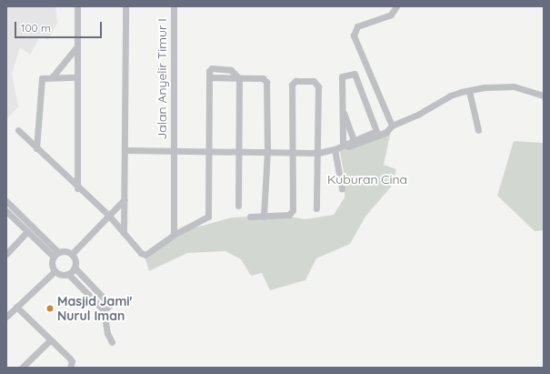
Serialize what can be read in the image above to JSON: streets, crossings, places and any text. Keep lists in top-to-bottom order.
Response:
{
  "streets": {
    "street": ["Jalan Anyelir Timur I"]
  },
  "parks": ["Kuburan Cina"],
  "places": ["Masjid Jami' Nurul Iman"],
  "scale_bar": "100 m"
}
